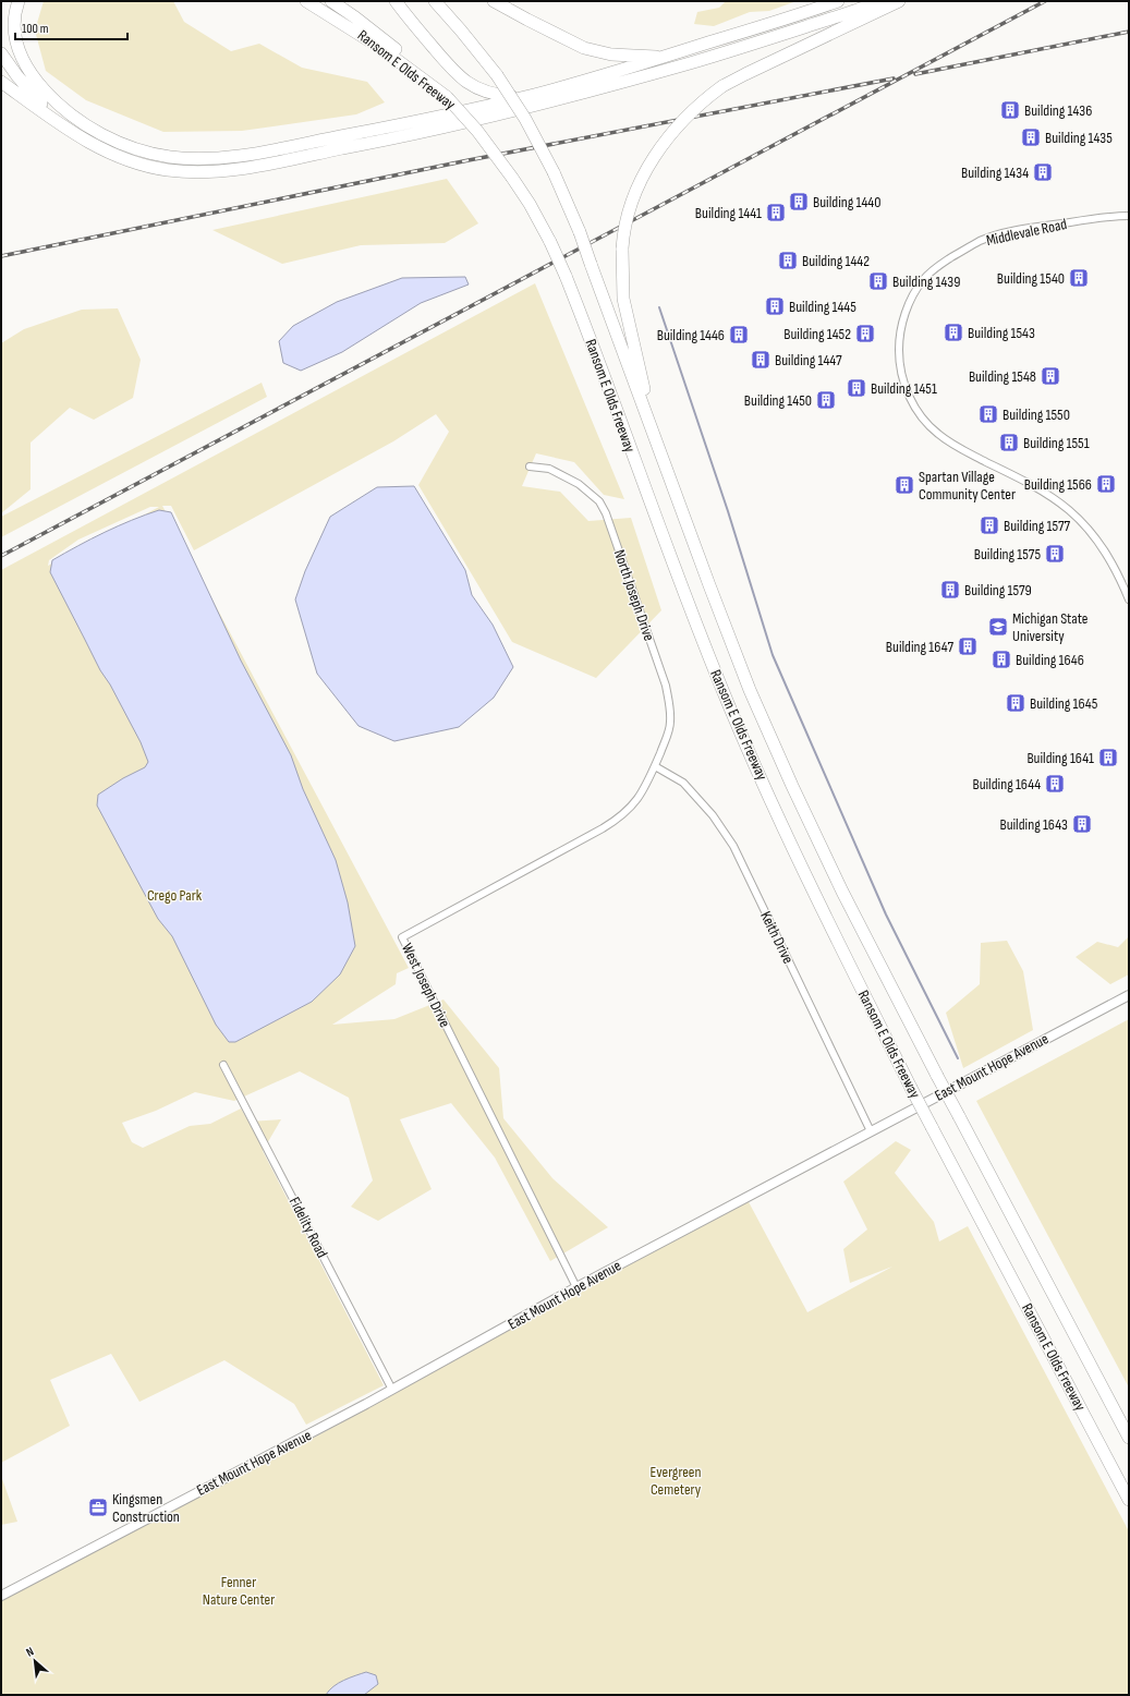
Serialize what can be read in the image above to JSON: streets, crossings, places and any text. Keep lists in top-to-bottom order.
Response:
{
  "streets": {
    "highway": ["Ransom E Olds Freeway"],
    "street": [
      "Middlevale Road",
      "North Joseph Drive",
      "Keith Drive",
      "West Joseph Drive",
      "East Mount Hope Avenue",
      "Fidelity Road"
    ]
  },
  "crossings": [
    ["North Joseph Drive", "Keith Drive"],
    ["North Joseph Drive", "West Joseph Drive"],
    ["Keith Drive", "West Joseph Drive"],
    ["Keith Drive", "East Mount Hope Avenue"],
    ["West Joseph Drive", "East Mount Hope Avenue"],
    ["East Mount Hope Avenue", "Fidelity Road"]
  ],
  "parks": ["Crego Park", "Evergreen Cemetery", "Fenner Nature Center"],
  "places": {
    "building": [
      "Building 1436",
      "Building 1435",
      "Building 1434",
      "Building 1440",
      "Building 1441",
      "Building 1442",
      "Building 1540",
      "Building 1439",
      "Building 1445",
      "Building 1543",
      "Building 1452",
      "Building 1446",
      "Building 1447",
      "Building 1548",
      "Building 1451",
      "Building 1450",
      "Building 1550",
      "Building 1551",
      "Building 1566",
      "Spartan Village Community Center",
      "Building 1577",
      "Building 1575",
      "Building 1579",
      "Building 1647",
      "Building 1646",
      "Building 1645",
      "Building 1641",
      "Building 1644",
      "Building 1643"
    ],
    "school or university": ["Michigan State University"],
    "office": ["Kingsmen Construction"]
  },
  "scale_bar": "100 m",
  "north": "top left"
}
